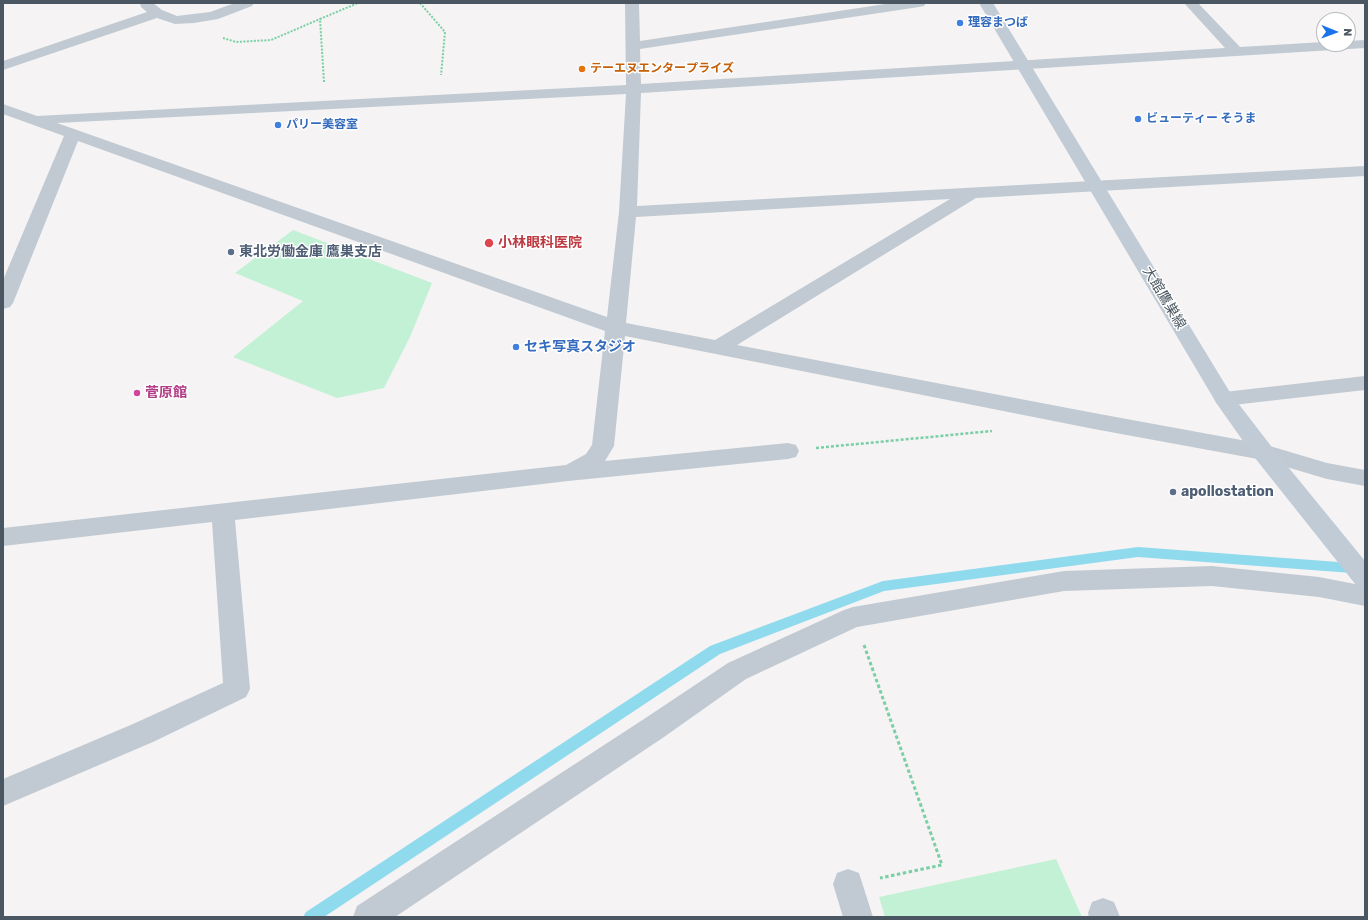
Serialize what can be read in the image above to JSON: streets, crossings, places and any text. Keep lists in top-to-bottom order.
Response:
{
  "streets": {
    "main road": ["大館鷹巣線"]
  },
  "places": [
    "理容まつば",
    "テーエヌエンタープライズ",
    "ビューティー そうま",
    "パリー美容室",
    "小林眼科医院",
    "東北労働金庫 鷹巣支店",
    "セキ写真スタジオ",
    "菅原館",
    "apollostation"
  ],
  "north": "right"
}
